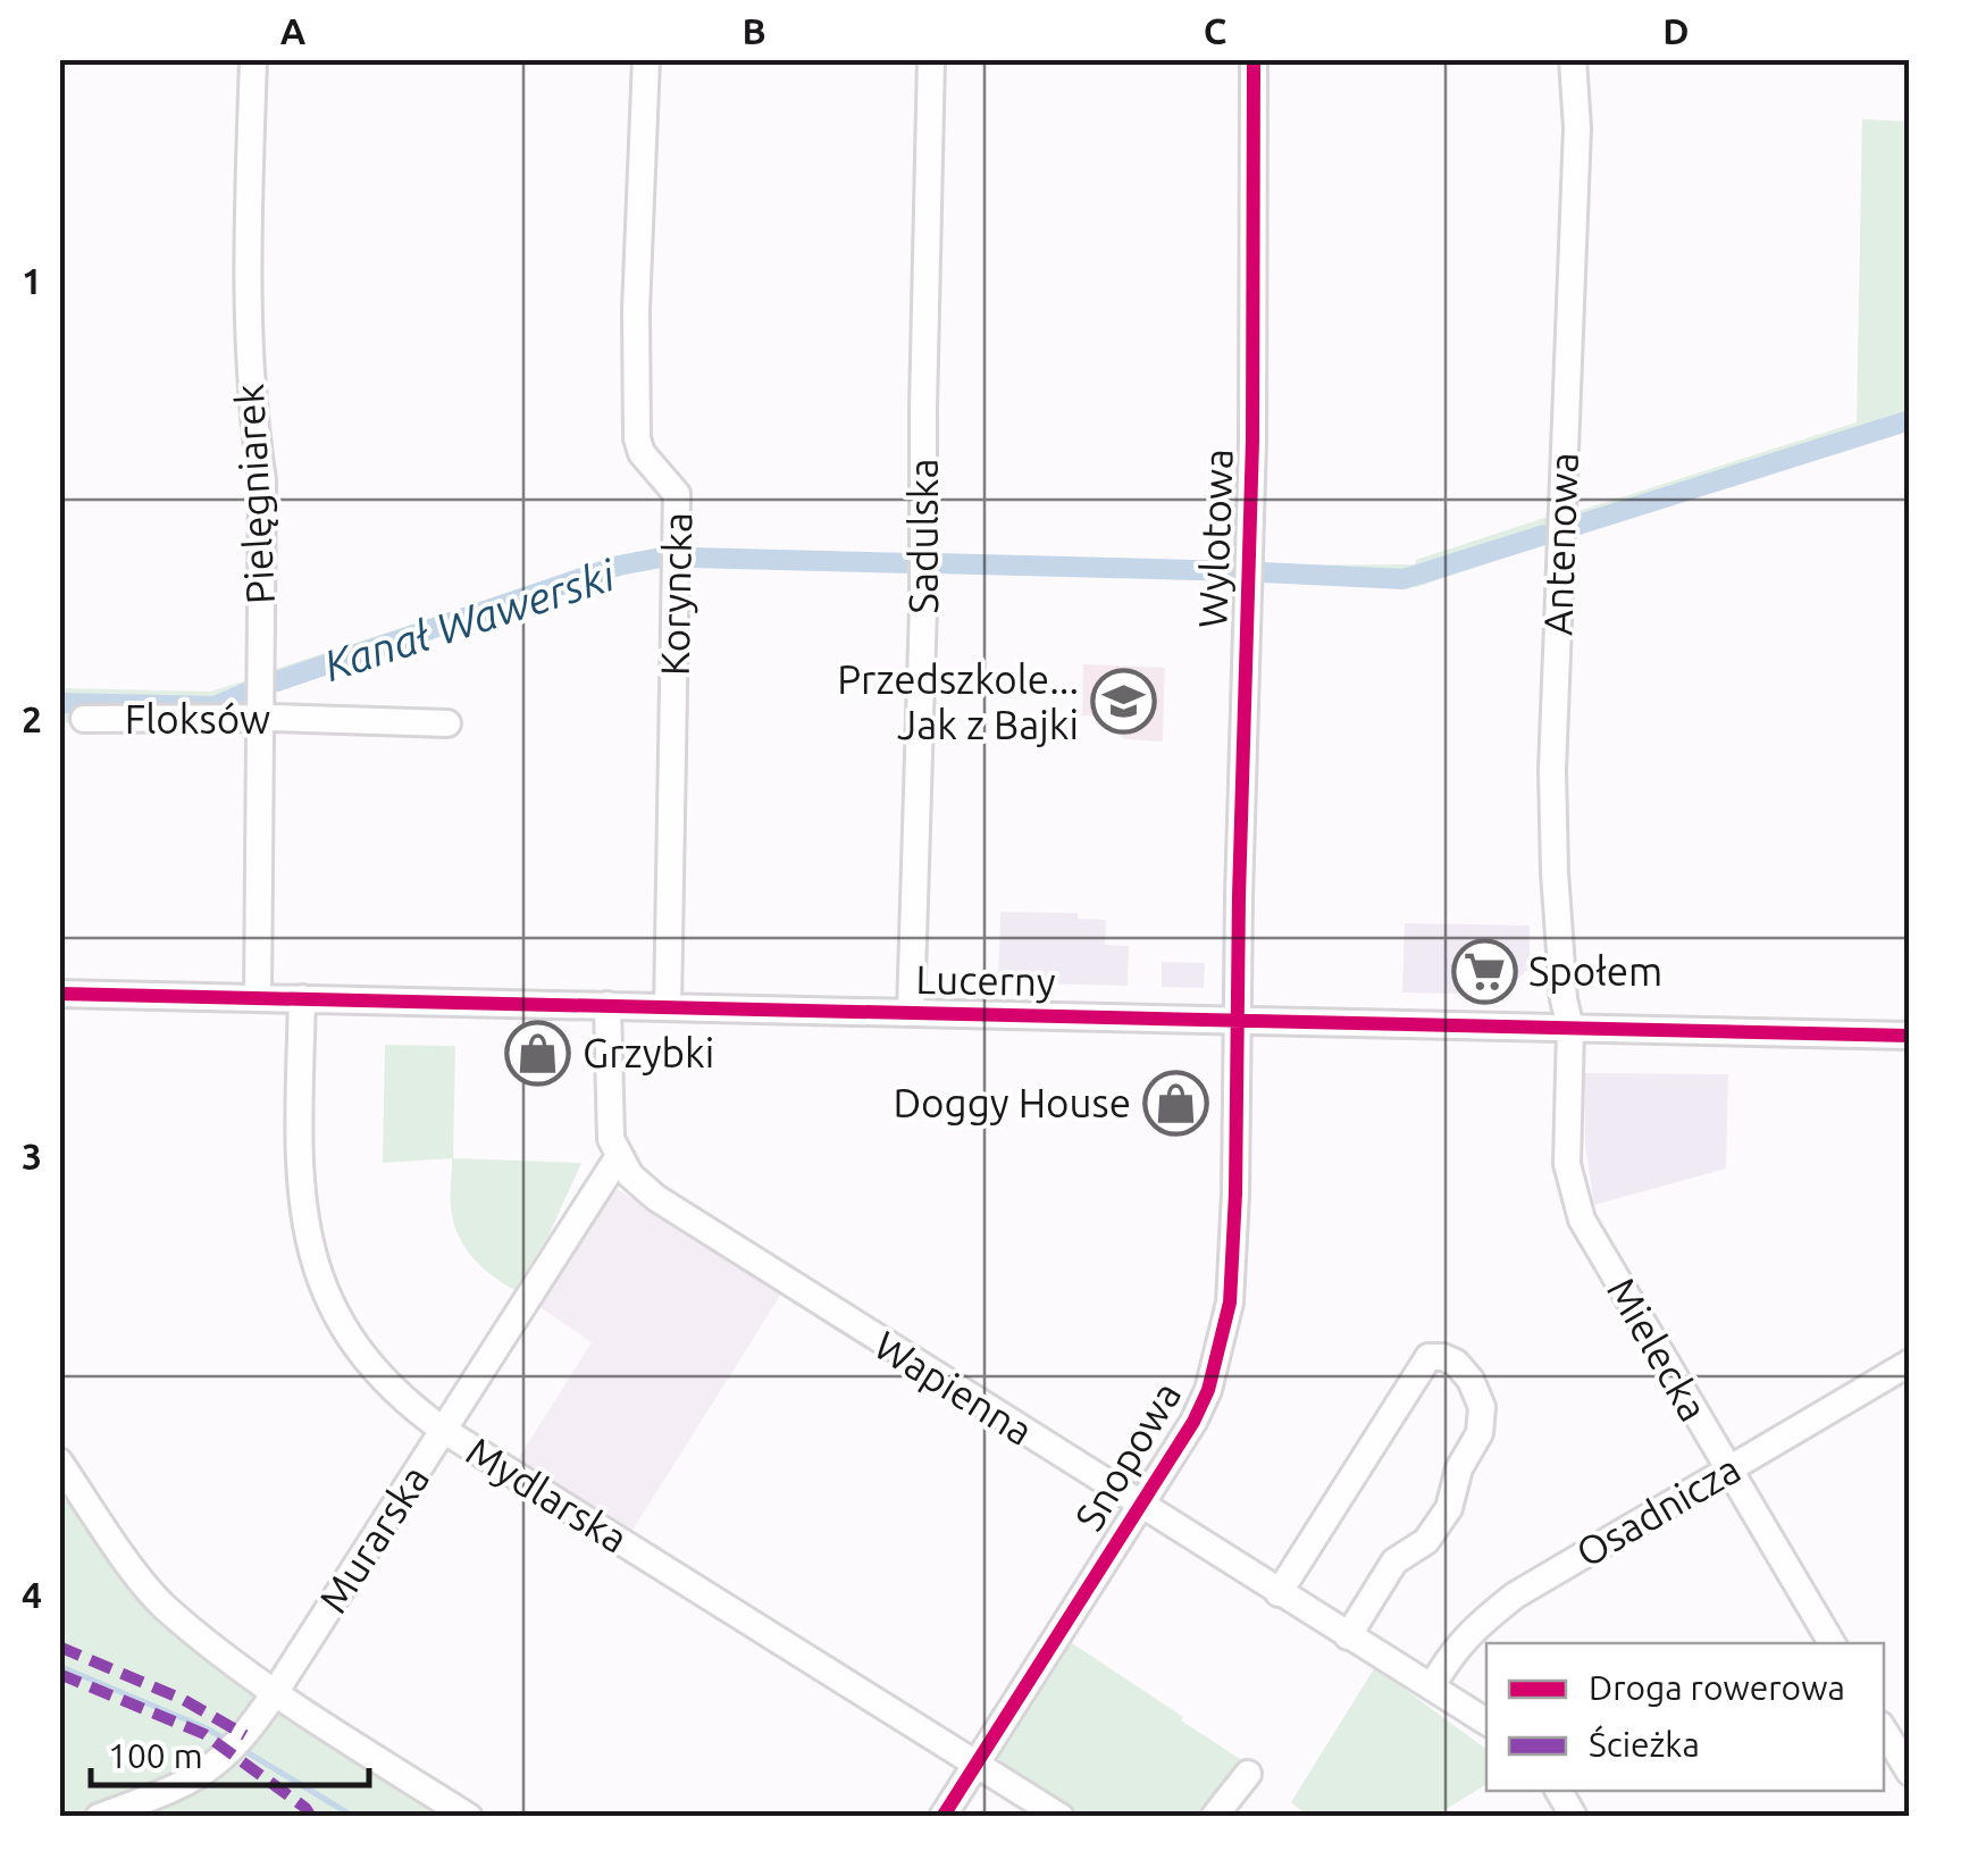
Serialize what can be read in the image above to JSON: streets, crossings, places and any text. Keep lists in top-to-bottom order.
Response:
{
  "streets": {
    "street": [
      "Pielęgniarek",
      "Sadulska",
      "Wylotowa",
      "Antenowa",
      "Koryncka",
      "Floksów",
      "Lucerny",
      "Mielecka",
      "Wapienna",
      "Snopowa",
      "Mydlarska",
      "Osadnicza",
      "Murarska"
    ]
  },
  "crossings": [
    ["Pielęgniarek", "Floksów"],
    ["Pielęgniarek", "Lucerny"],
    ["Sadulska", "Lucerny"],
    ["Wylotowa", "Lucerny"],
    ["Wylotowa", "Snopowa"],
    ["Antenowa", "Lucerny"],
    ["Antenowa", "Mielecka"],
    ["Koryncka", "Lucerny"],
    ["Lucerny", "Mielecka"],
    ["Lucerny", "Snopowa"],
    ["Lucerny", "Mydlarska"],
    ["Mielecka", "Osadnicza"],
    ["Wapienna", "Snopowa"],
    ["Wapienna", "Osadnicza"],
    ["Wapienna", "Murarska"],
    ["Snopowa", "Mydlarska"],
    ["Mydlarska", "Murarska"]
  ],
  "water": ["Kanał Wawerski"],
  "places": {
    "school or university": ["Przedszkole... Jak z Bajki"],
    "supermarket": ["Społem"],
    "shop": ["Grzybki", "Doggy House"]
  },
  "legend": ["Droga rowerowa", "Ścieżka"],
  "scale_bar": "100 m",
  "grid": {
    "columns": [
      "A",
      "B",
      "C",
      "D"
    ],
    "rows": [
      "1",
      "2",
      "3",
      "4"
    ]
  }
}
